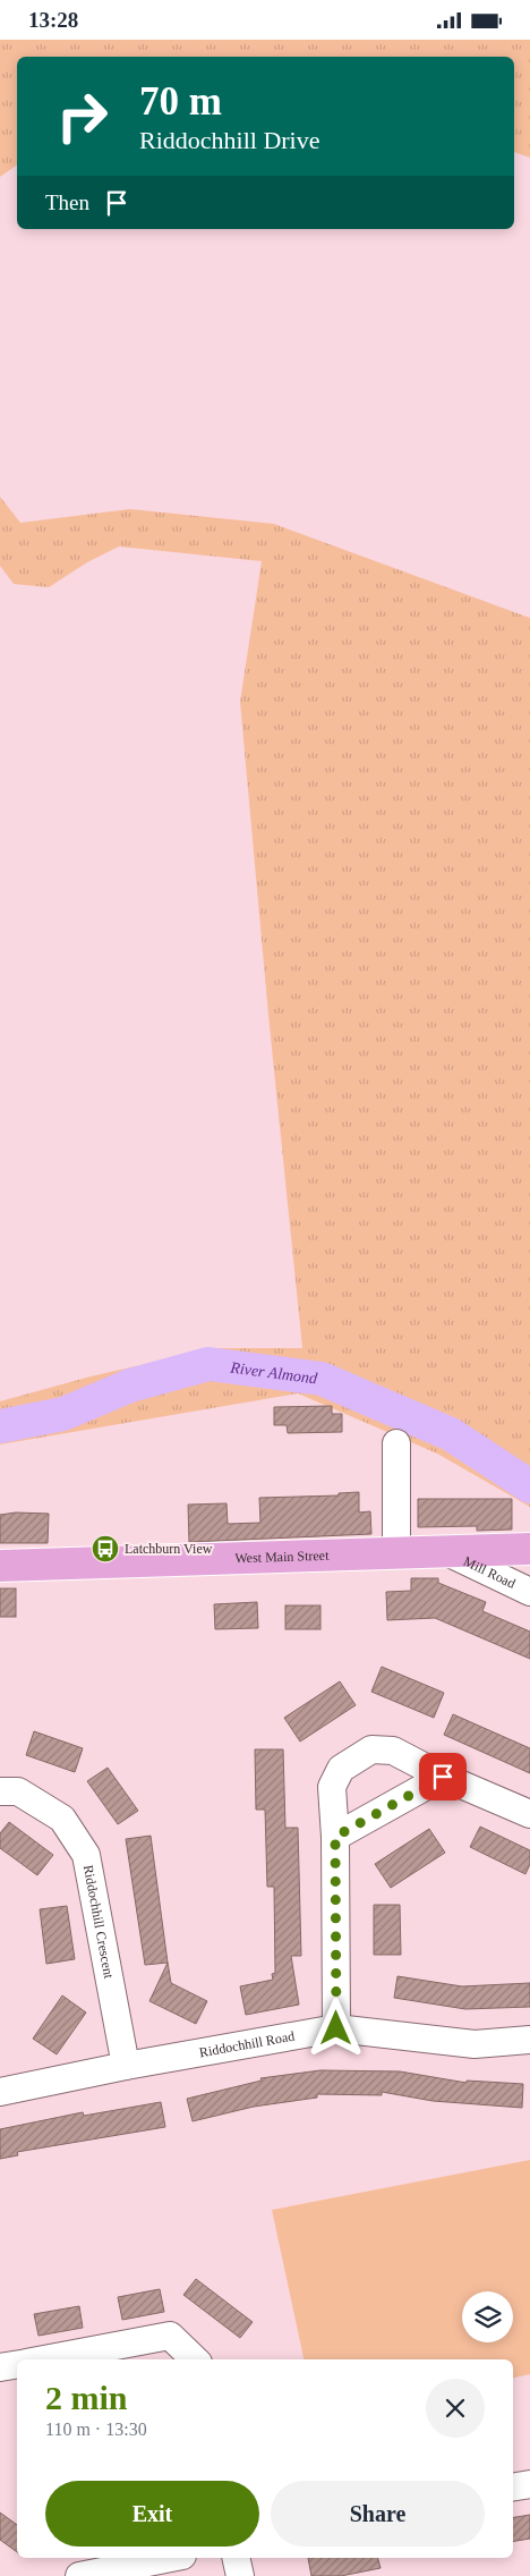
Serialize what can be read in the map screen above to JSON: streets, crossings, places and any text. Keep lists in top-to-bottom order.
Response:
{
  "streets": {
    "main road": ["West Main Street"],
    "street": ["Mill Road", "Riddochhill Crescent", "Riddochhill Road"]
  },
  "crossings": [
    ["West Main Street", "Mill Road"],
    ["Riddochhill Crescent", "Riddochhill Road"]
  ],
  "water": ["River Almond"],
  "places": {
    "bus stop": ["Latchburn View"]
  },
  "page": {
    "status": "13:28",
    "turn": ["70 m", "Riddochhill Drive"],
    "then": "Then",
    "heading": ["2 min", "110 m · 13:30"],
    "buttons": ["Exit", "Share"]
  }
}
